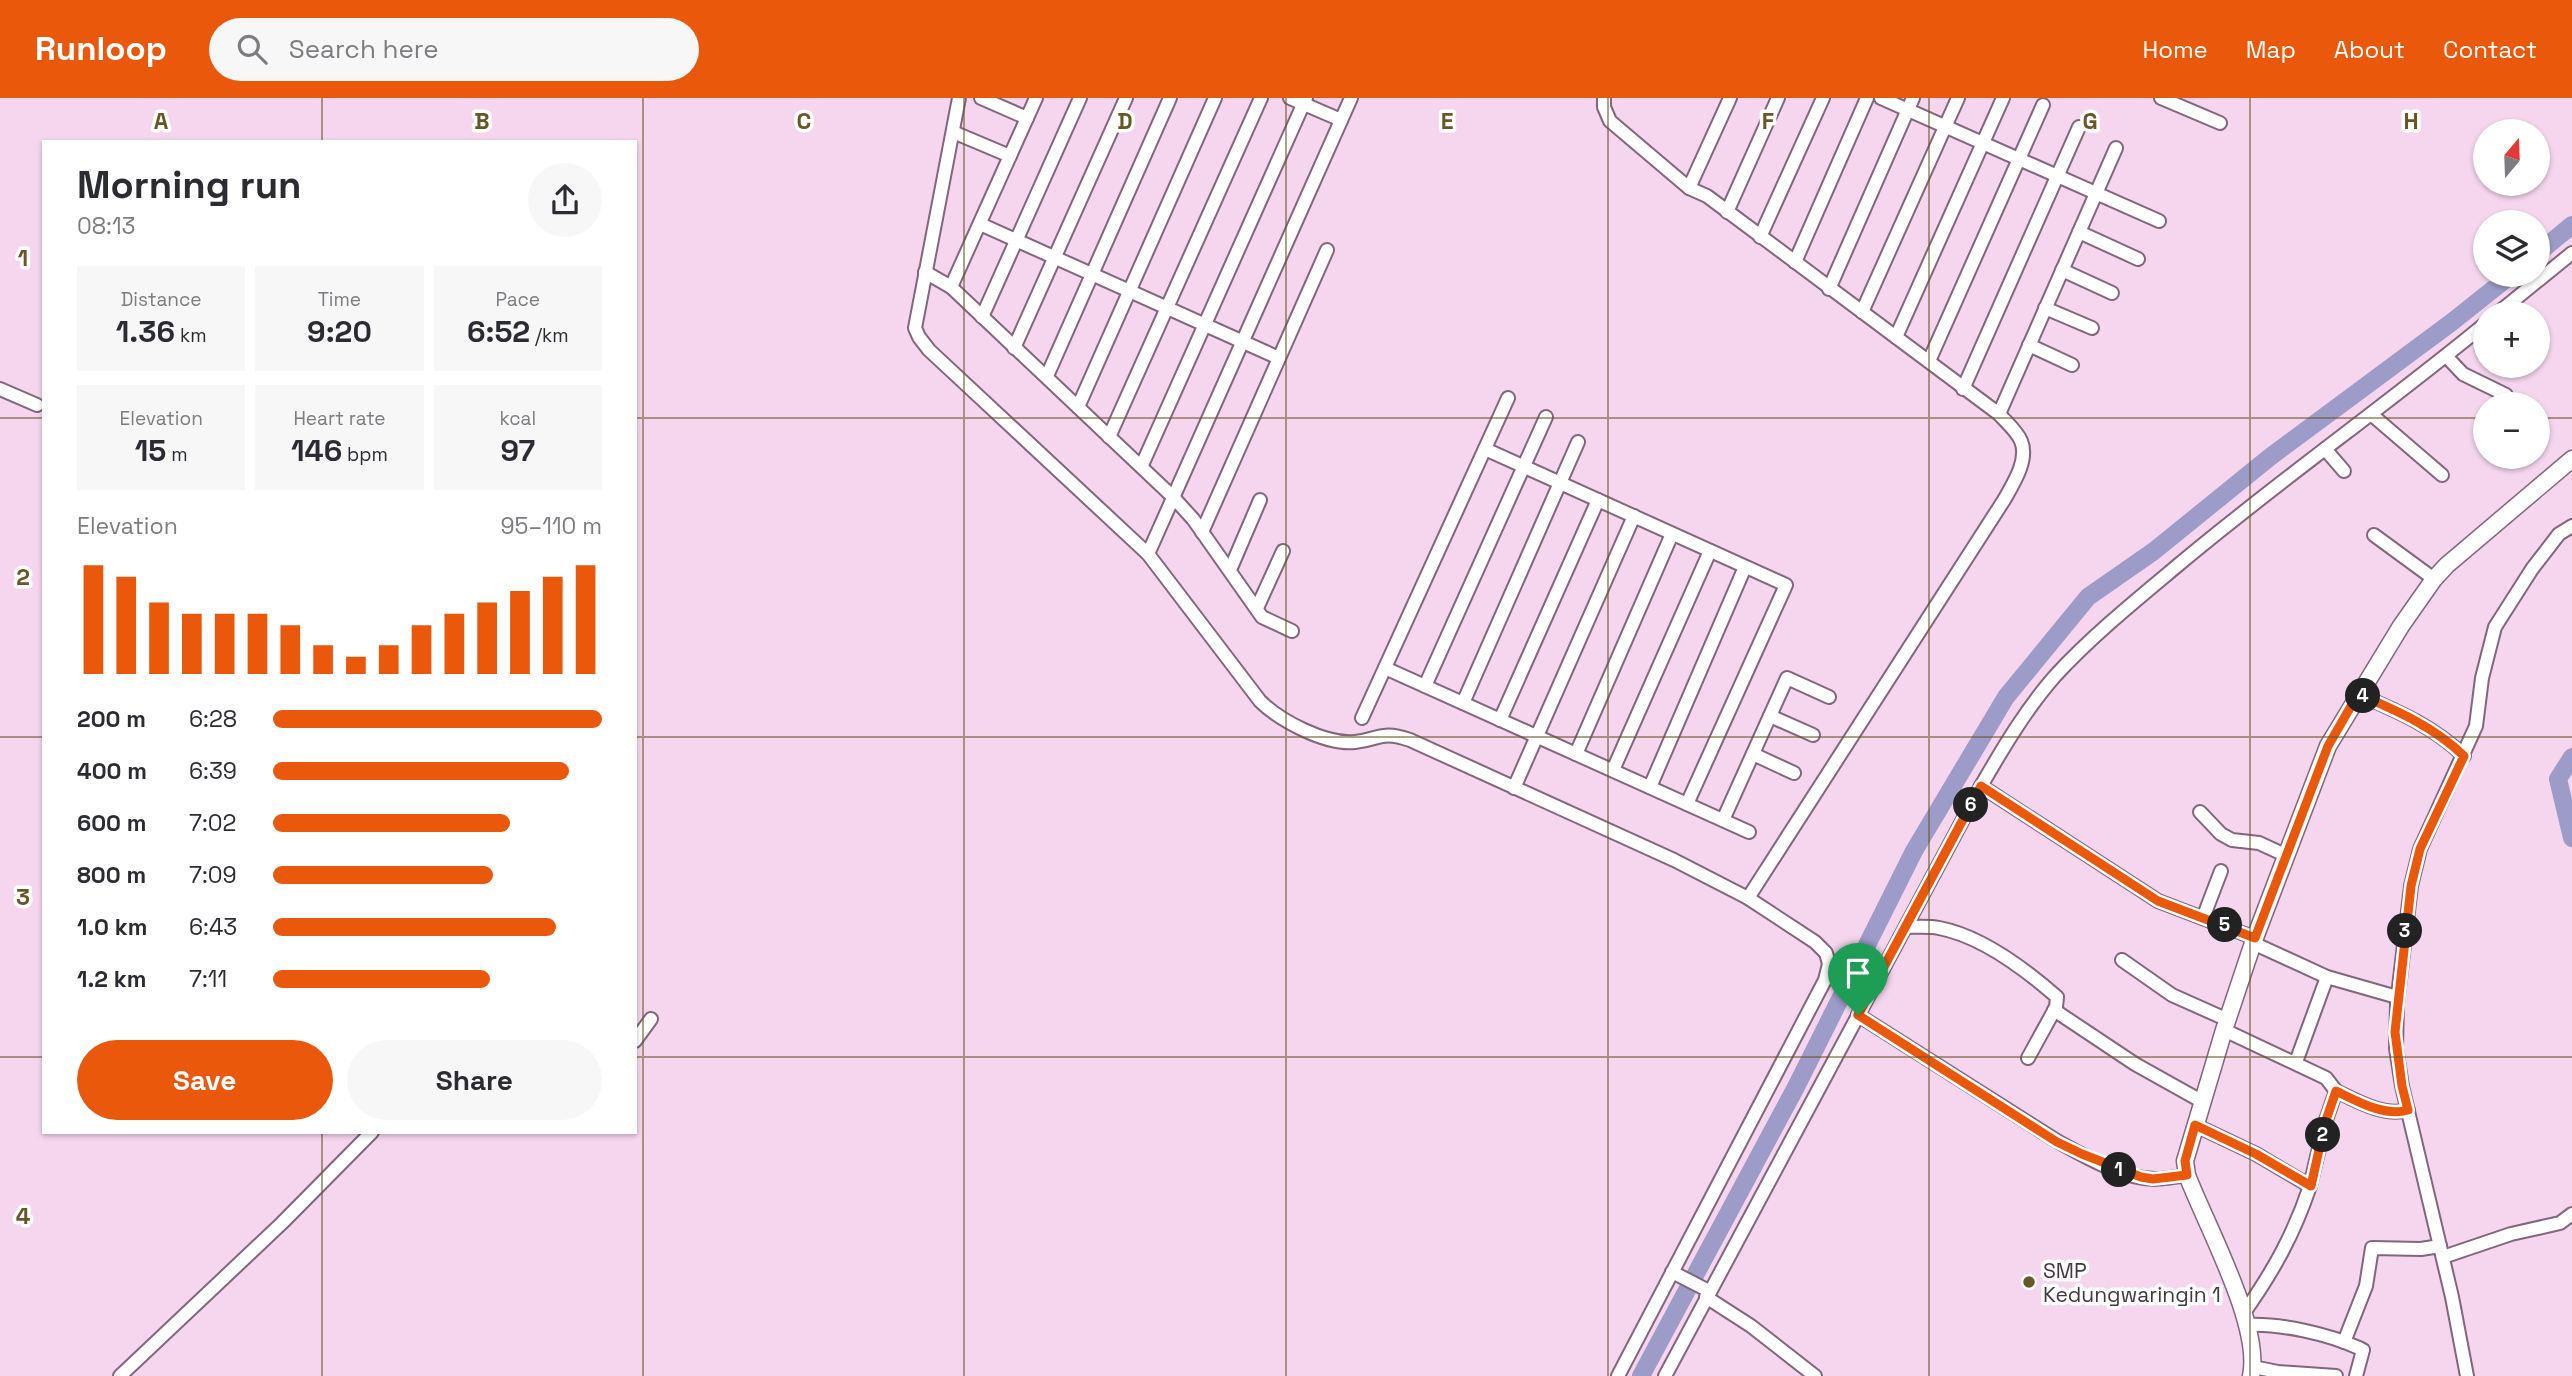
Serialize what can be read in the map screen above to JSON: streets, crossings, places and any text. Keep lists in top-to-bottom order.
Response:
{
  "places": ["SMP Kedungwaringin 1"],
  "north": "top",
  "page": {
    "header": "Runloop",
    "search": "Search here",
    "nav": [
      "Home",
      "Map",
      "About",
      "Contact"
    ],
    "map_buttons": ["+", "−"],
    "heading": ["Morning run", "08:13"],
    "stats": [
      ["Distance", "1.36 km"],
      ["Time", "9:20"],
      ["Pace", "6:52 /km"],
      ["Elevation", "15 m"],
      ["Heart rate", "146 bpm"],
      ["kcal", "97"]
    ],
    "chart": ["Elevation", "95–110 m"],
    "pins": [
      "4",
      "6",
      "5",
      "3",
      "2",
      "1"
    ],
    "list": [
      {
        "name": "200 m",
        "note": "6:28"
      },
      {
        "name": "400 m",
        "note": "6:39"
      },
      {
        "name": "600 m",
        "note": "7:02"
      },
      {
        "name": "800 m",
        "note": "7:09"
      },
      {
        "name": "1.0 km",
        "note": "6:43"
      },
      {
        "name": "1.2 km",
        "note": "7:11"
      }
    ],
    "buttons": ["Save", "Share"]
  },
  "grid": {
    "columns": [
      "A",
      "B",
      "C",
      "D",
      "E",
      "F",
      "G",
      "H"
    ],
    "rows": [
      "1",
      "2",
      "3",
      "4"
    ]
  }
}
